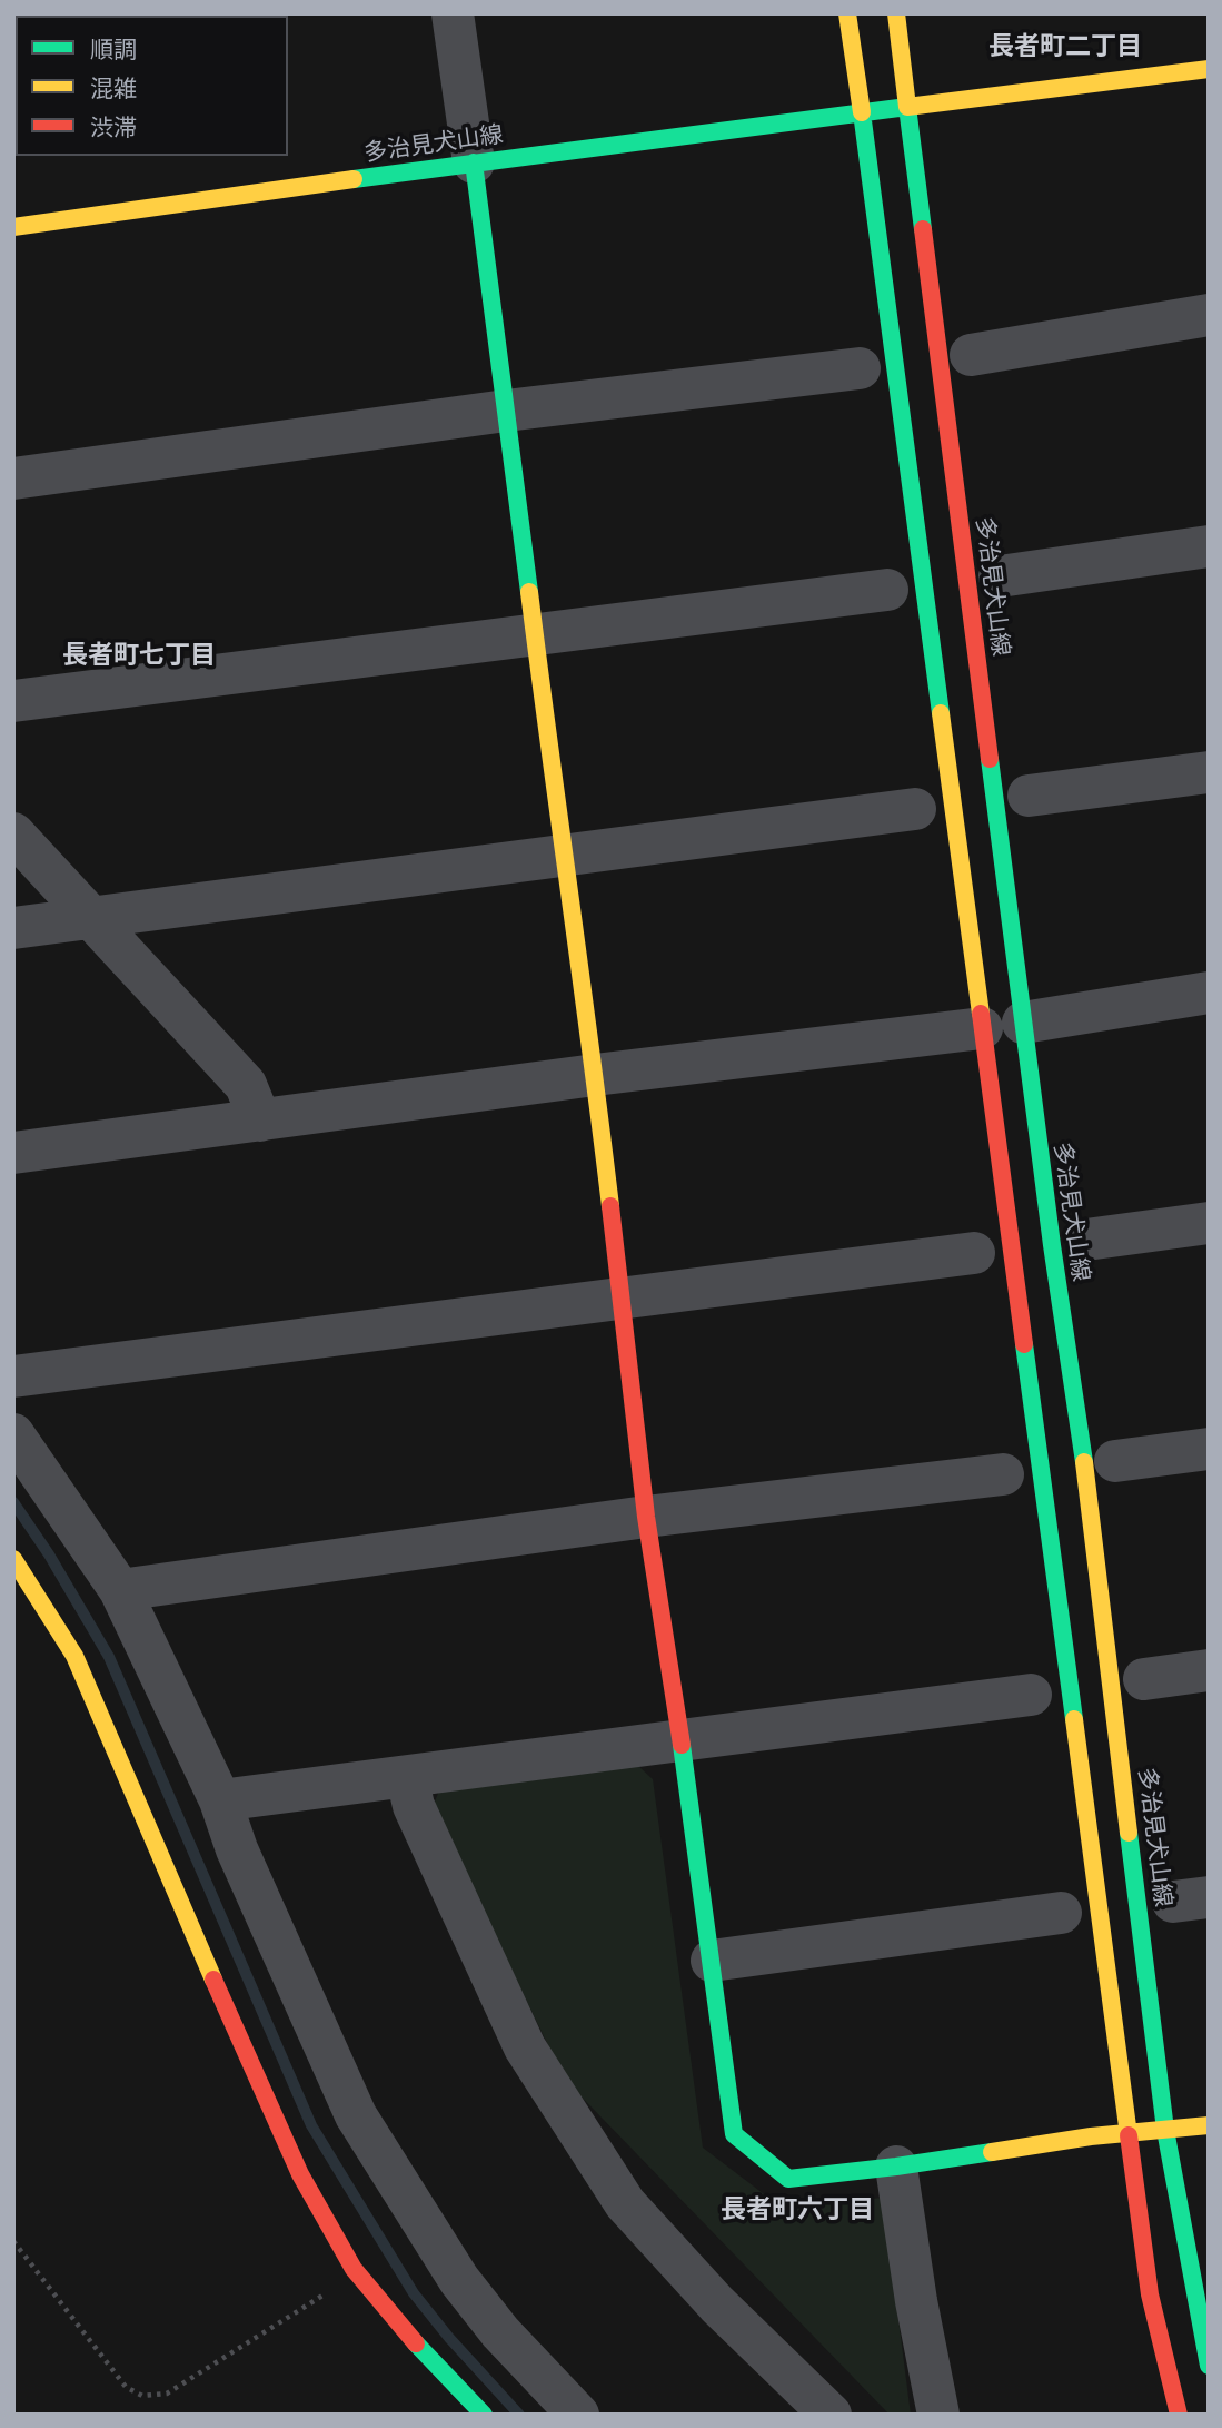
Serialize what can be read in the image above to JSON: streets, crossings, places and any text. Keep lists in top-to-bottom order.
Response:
{
  "streets": {
    "main road": ["多治見犬山線"]
  },
  "districts": ["長者町二丁目", "長者町七丁目", "長者町六丁目"],
  "legend": ["順調", "混雑", "渋滞"]
}
